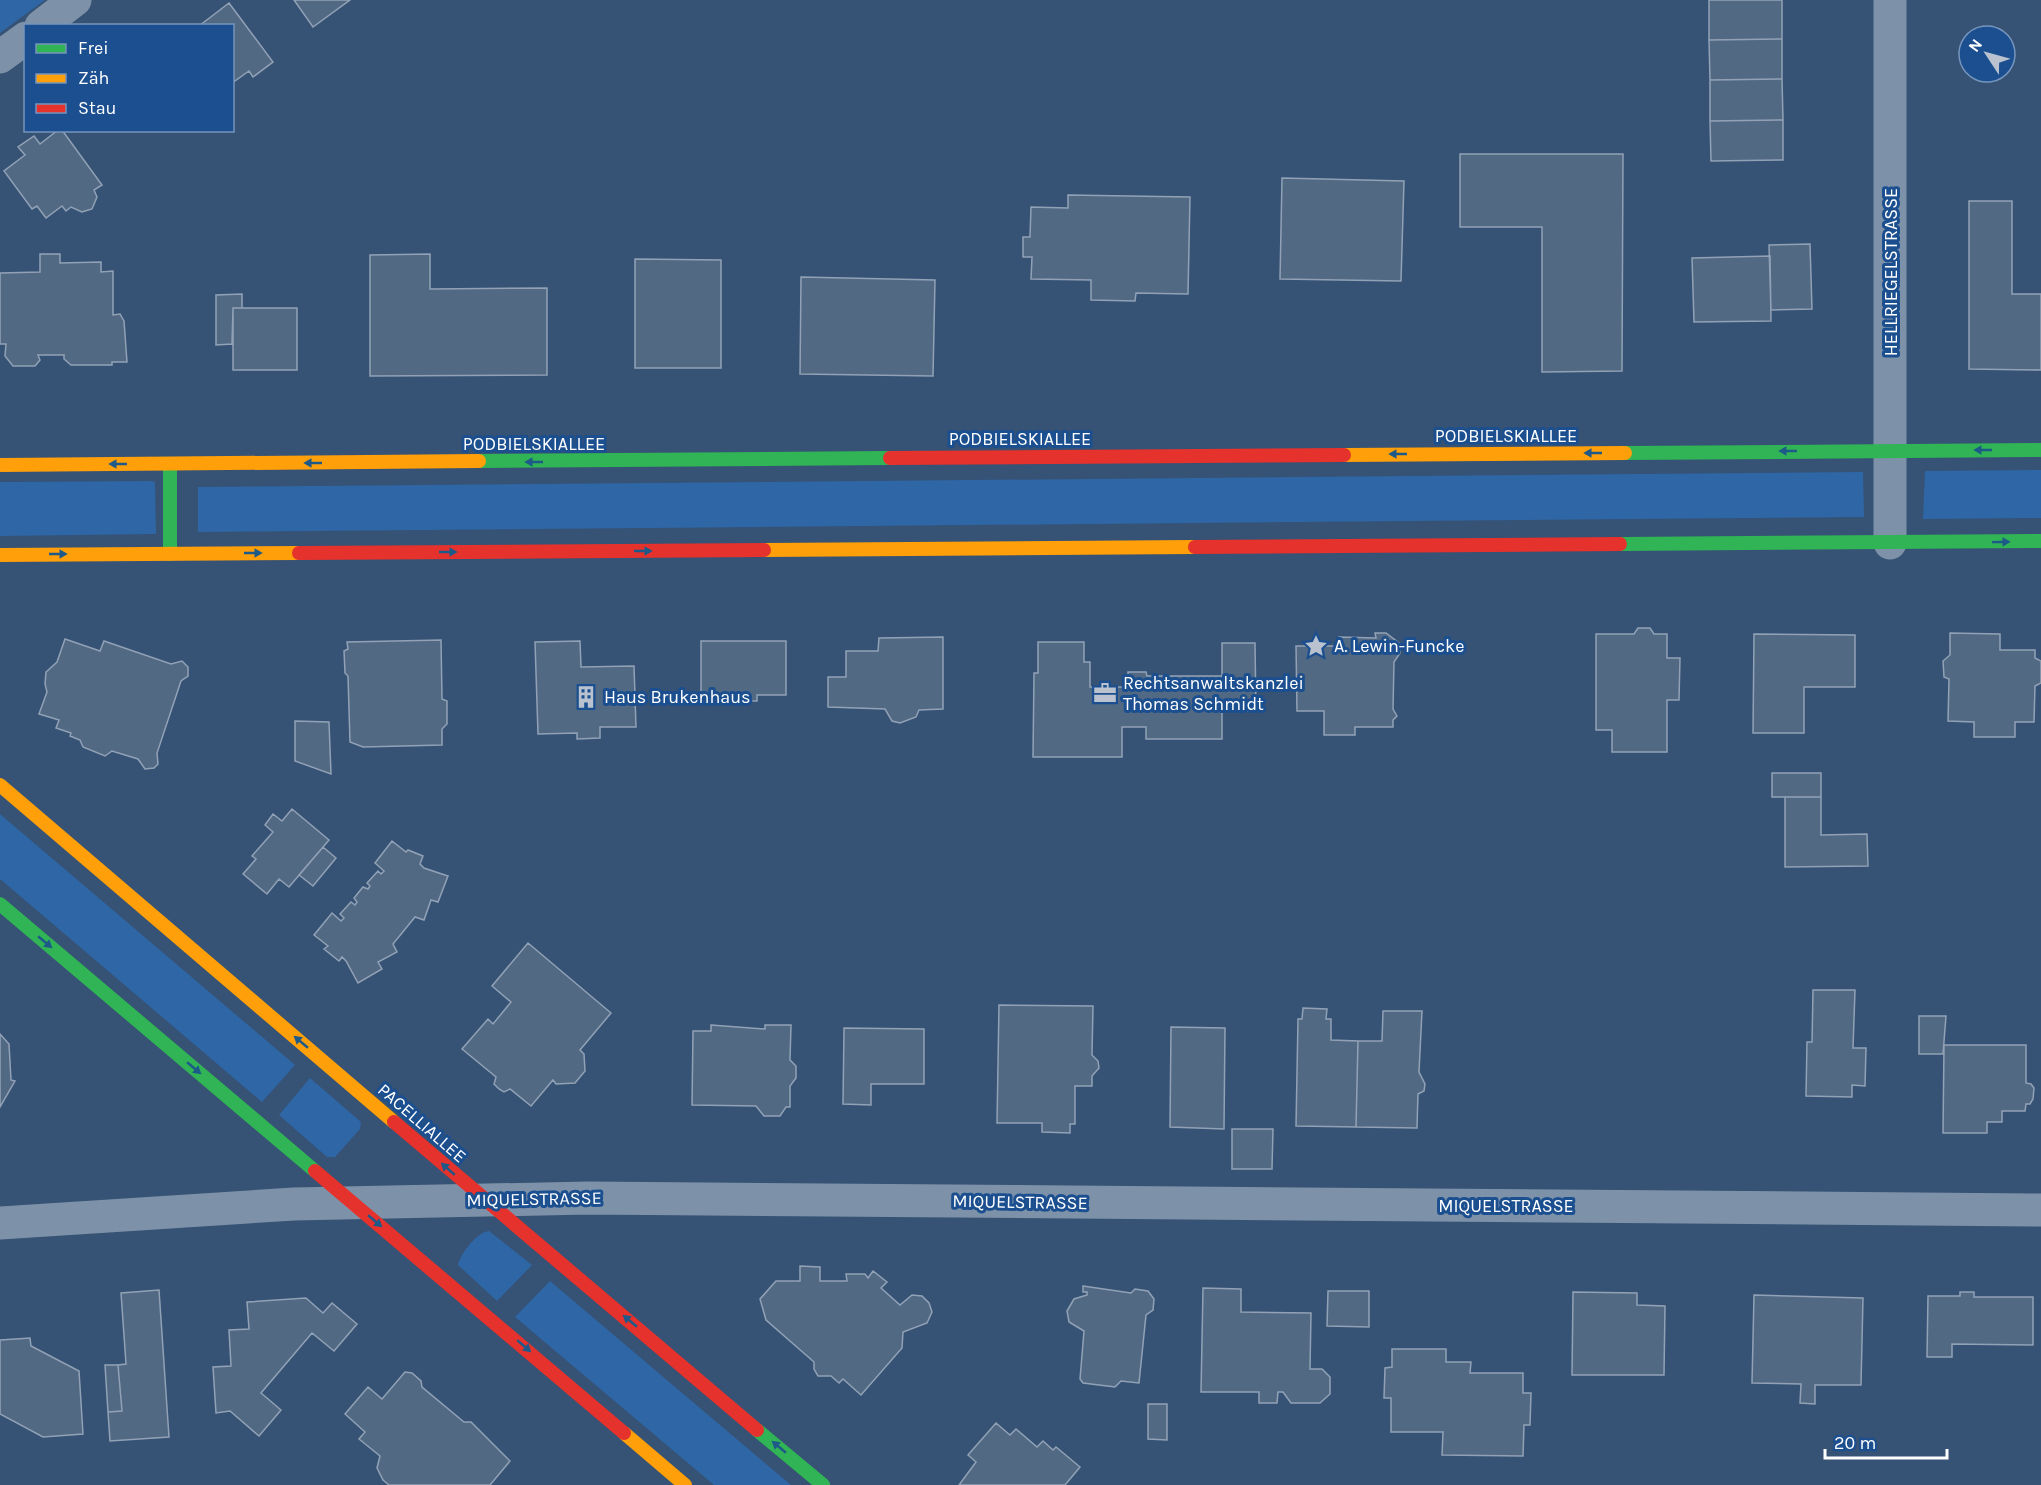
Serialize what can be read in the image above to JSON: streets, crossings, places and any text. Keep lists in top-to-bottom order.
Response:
{
  "streets": {
    "street": [
      "HELLRIEGELSTRASSE",
      "PODBIELSKIALLEE",
      "PACELLIALLEE",
      "MIQUELSTRASSE"
    ]
  },
  "crossings": [
    ["HELLRIEGELSTRASSE", "PODBIELSKIALLEE"],
    ["PACELLIALLEE", "MIQUELSTRASSE"]
  ],
  "places": {
    "place": ["A. Lewin-Funcke"],
    "office": ["Rechtsanwaltskanzlei Thomas Schmidt"],
    "building": ["Haus Brukenhaus"]
  },
  "legend": ["Frei", "Zäh", "Stau"],
  "scale_bar": "20 m",
  "north": "top left"
}
